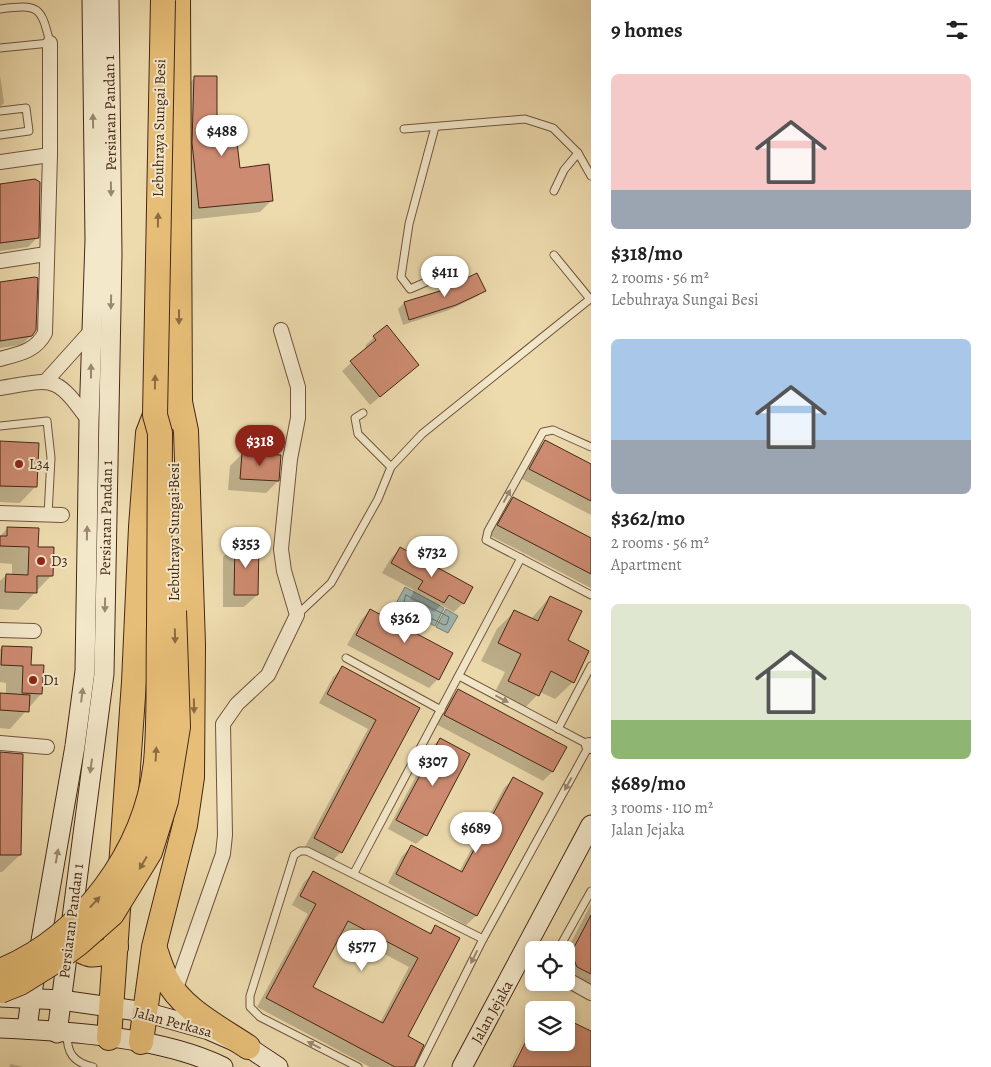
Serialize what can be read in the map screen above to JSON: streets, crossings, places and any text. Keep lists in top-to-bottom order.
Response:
{
  "streets": {
    "highway": ["Lebuhraya Sungai Besi"],
    "street": ["Persiaran Pandan 1", "Jalan Jejaka", "Jalan Perkasa"]
  },
  "crossings": [
    ["Persiaran Pandan 1", "Jalan Perkasa"]
  ],
  "places": ["L34", "D3", "D1"],
  "page": {
    "heading": "9 homes",
    "list": [
      {
        "name": "$318/mo",
        "note": "2 rooms · 56 m² · Lebuhraya Sungai Besi"
      },
      {
        "name": "$362/mo",
        "note": "2 rooms · 56 m² · Apartment"
      },
      {
        "name": "$689/mo",
        "note": "3 rooms · 110 m² · Jalan Jejaka"
      }
    ],
    "price": [
      "$488",
      "$411",
      "$318",
      "$353",
      "$732",
      "$362",
      "$307",
      "$689",
      "$577"
    ]
  }
}
